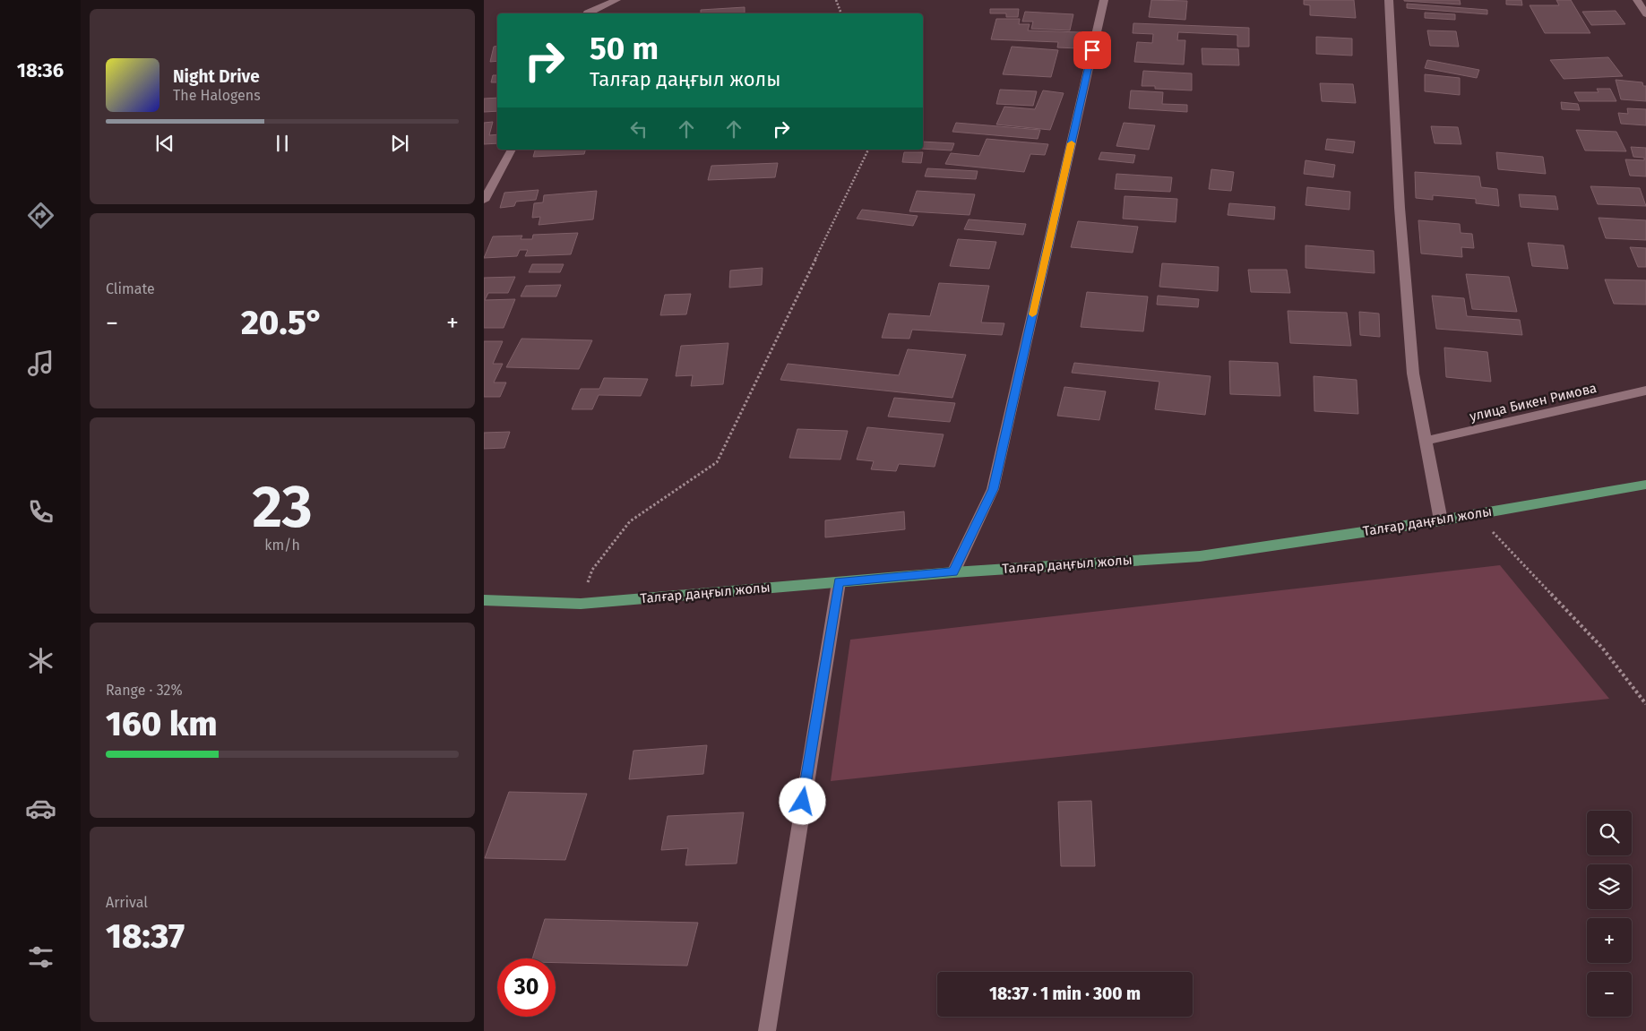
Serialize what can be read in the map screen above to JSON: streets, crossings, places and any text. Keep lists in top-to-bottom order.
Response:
{
  "streets": {
    "main road": ["Талғар даңғыл жолы"],
    "street": ["улица Бикен Римова"]
  },
  "page": {
    "tabs": "18:36",
    "turn": ["50 m", "Талғар даңғыл жолы"],
    "song": ["Night Drive", "The Halogens"],
    "tile": [
      "Climate",
      ["23", "km/h"],
      ["Range · 32%", "160 km"],
      ["Arrival", "18:37"]
    ],
    "heat": ["−", "20.5°", "+"],
    "map_buttons": ["+", "−"],
    "limit": "30",
    "trip": "18:37 · 1 min · 300 m"
  }
}
